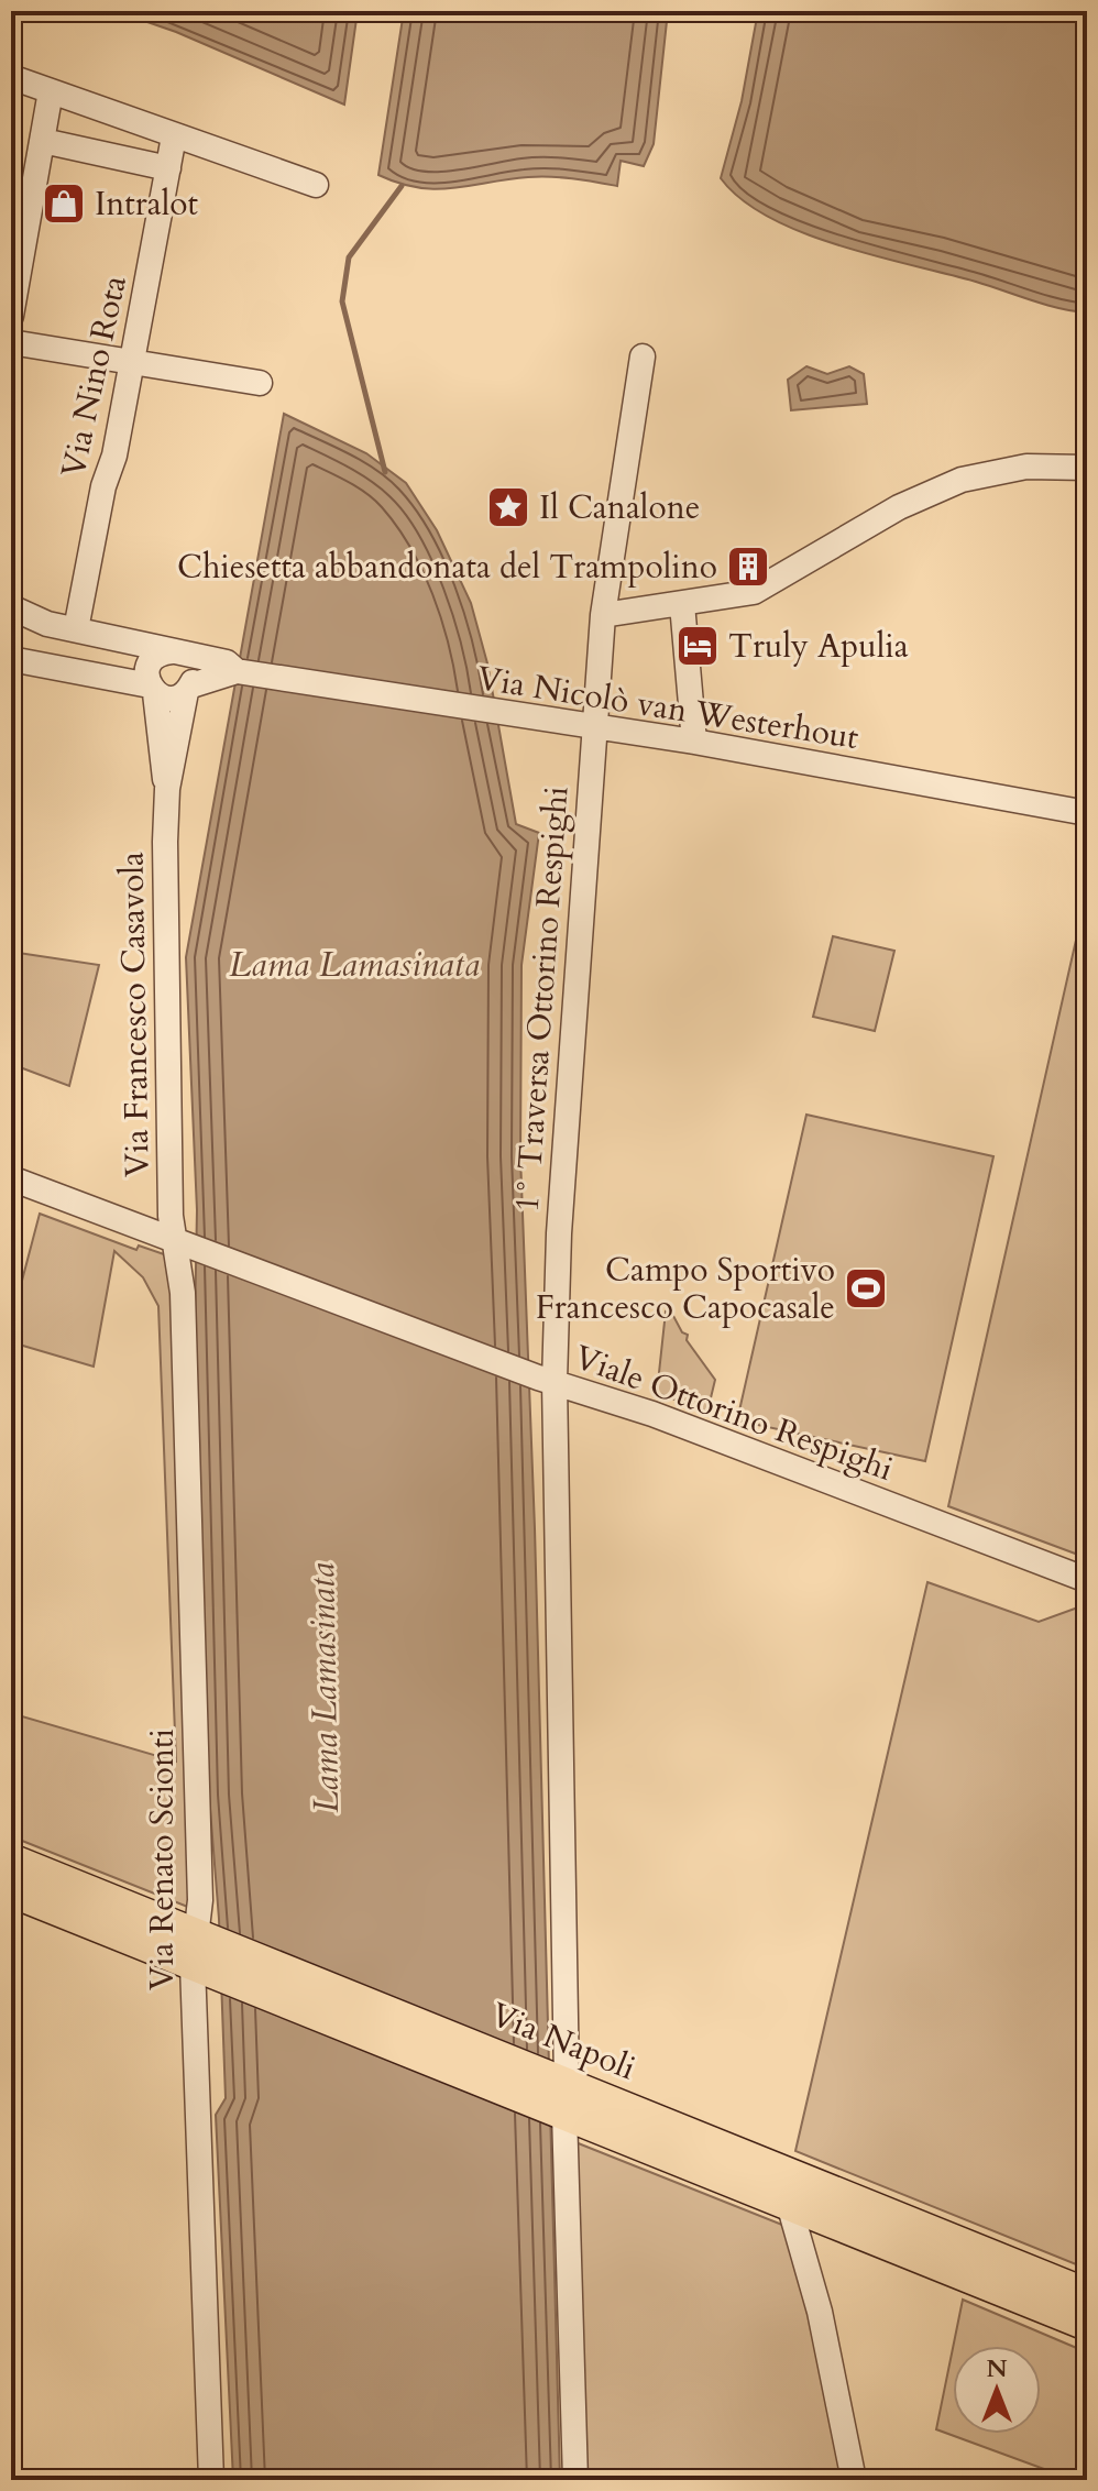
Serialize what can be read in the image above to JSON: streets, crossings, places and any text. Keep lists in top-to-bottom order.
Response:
{
  "streets": {
    "main road": ["Via Napoli"],
    "street": [
      "Via Nino Rota",
      "Via Nicolò van Westerhout",
      "1° Traversa Ottorino Respighi",
      "Via Francesco Casavola",
      "Viale Ottorino Respighi",
      "Via Renato Scionti"
    ]
  },
  "crossings": [
    ["Via Nino Rota", "Via Nicolò van Westerhout"],
    ["Via Nicolò van Westerhout", "1° Traversa Ottorino Respighi"],
    ["Via Nicolò van Westerhout", "Via Francesco Casavola"],
    ["1° Traversa Ottorino Respighi", "Viale Ottorino Respighi"],
    ["Via Francesco Casavola", "Viale Ottorino Respighi"],
    ["Via Francesco Casavola", "Via Renato Scionti"],
    ["Viale Ottorino Respighi", "Via Renato Scionti"],
    ["Via Renato Scionti", "Via Napoli"]
  ],
  "water": ["Lama Lamasinata"],
  "places": {
    "shop": ["Intralot"],
    "place": ["Il Canalone"],
    "building": ["Chiesetta abbandonata del Trampolino"],
    "hotel": ["Truly Apulia"],
    "sports": ["Campo Sportivo Francesco Capocasale"]
  },
  "north": "top"
}
